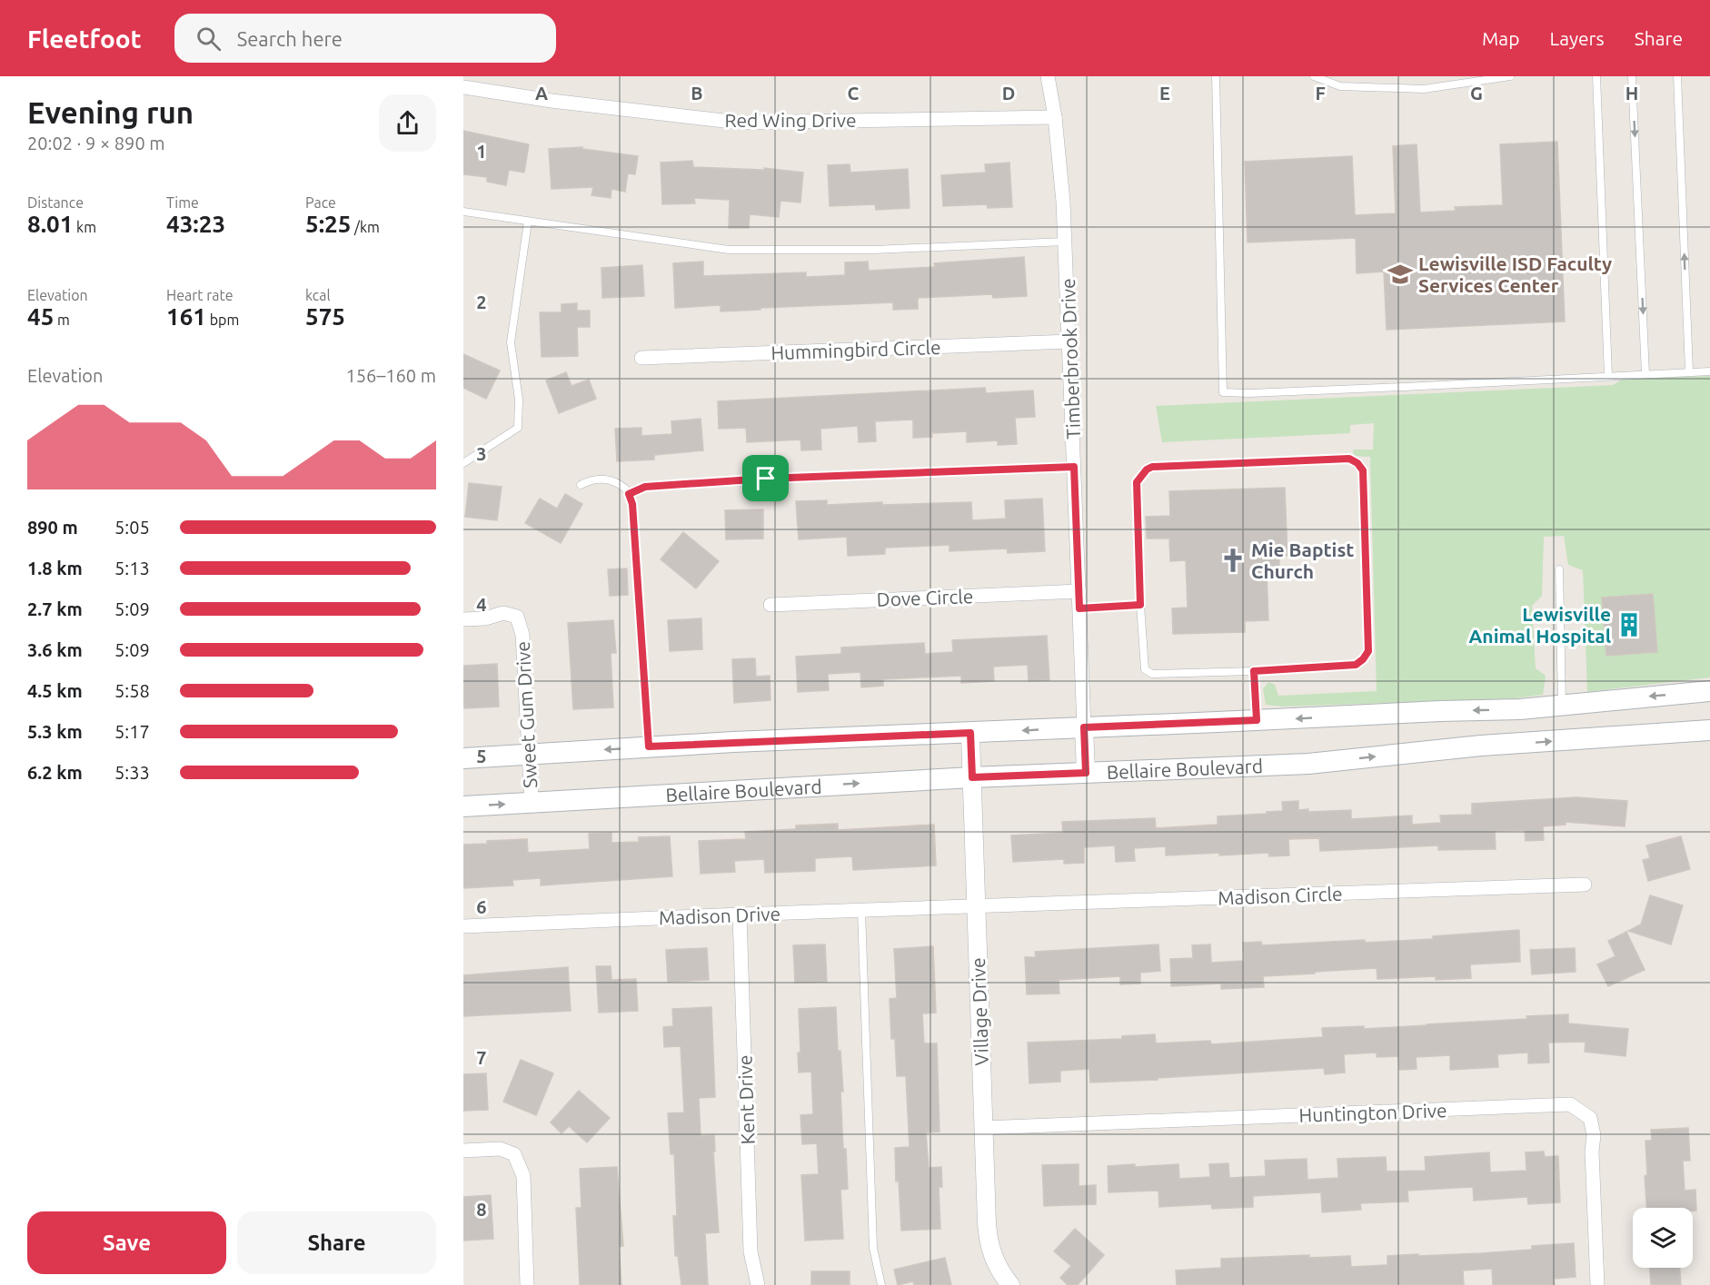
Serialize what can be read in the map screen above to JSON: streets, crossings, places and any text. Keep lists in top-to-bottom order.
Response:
{
  "streets": {
    "main road": ["Bellaire Boulevard"],
    "street": [
      "Red Wing Drive",
      "Hummingbird Circle",
      "Timberbrook Drive",
      "Dove Circle",
      "Sweet Gum Drive",
      "Madison Circle",
      "Madison Drive",
      "Village Drive",
      "Kent Drive",
      "Huntington Drive"
    ]
  },
  "crossings": [
    ["Red Wing Drive", "Timberbrook Drive"],
    ["Hummingbird Circle", "Timberbrook Drive"],
    ["Timberbrook Drive", "Dove Circle"],
    ["Timberbrook Drive", "Bellaire Boulevard"],
    ["Sweet Gum Drive", "Bellaire Boulevard"],
    ["Bellaire Boulevard", "Village Drive"],
    ["Madison Circle", "Madison Drive"],
    ["Madison Circle", "Village Drive"],
    ["Madison Drive", "Village Drive"],
    ["Madison Drive", "Kent Drive"],
    ["Village Drive", "Huntington Drive"]
  ],
  "places": {
    "school or university": ["Lewisville ISD Faculty Services Center"],
    "church": ["Mie Baptist Church"],
    "building": ["Lewisville Animal Hospital"]
  },
  "page": {
    "header": "Fleetfoot",
    "search": "Search here",
    "nav": ["Map", "Layers", "Share"],
    "heading": ["Evening run", "20:02 · 9 × 890 m"],
    "stats": [
      ["Distance", "8.01 km"],
      ["Time", "43:23"],
      ["Pace", "5:25 /km"],
      ["Elevation", "45 m"],
      ["Heart rate", "161 bpm"],
      ["kcal", "575"]
    ],
    "chart": ["Elevation", "156–160 m"],
    "list": [
      {
        "name": "890 m",
        "note": "5:05"
      },
      {
        "name": "1.8 km",
        "note": "5:13"
      },
      {
        "name": "2.7 km",
        "note": "5:09"
      },
      {
        "name": "3.6 km",
        "note": "5:09"
      },
      {
        "name": "4.5 km",
        "note": "5:58"
      },
      {
        "name": "5.3 km",
        "note": "5:17"
      },
      {
        "name": "6.2 km",
        "note": "5:33"
      }
    ],
    "buttons": ["Save", "Share"]
  },
  "grid": {
    "columns": [
      "A",
      "B",
      "C",
      "D",
      "E",
      "F",
      "G",
      "H"
    ],
    "rows": [
      "1",
      "2",
      "3",
      "4",
      "5",
      "6",
      "7",
      "8"
    ]
  }
}
